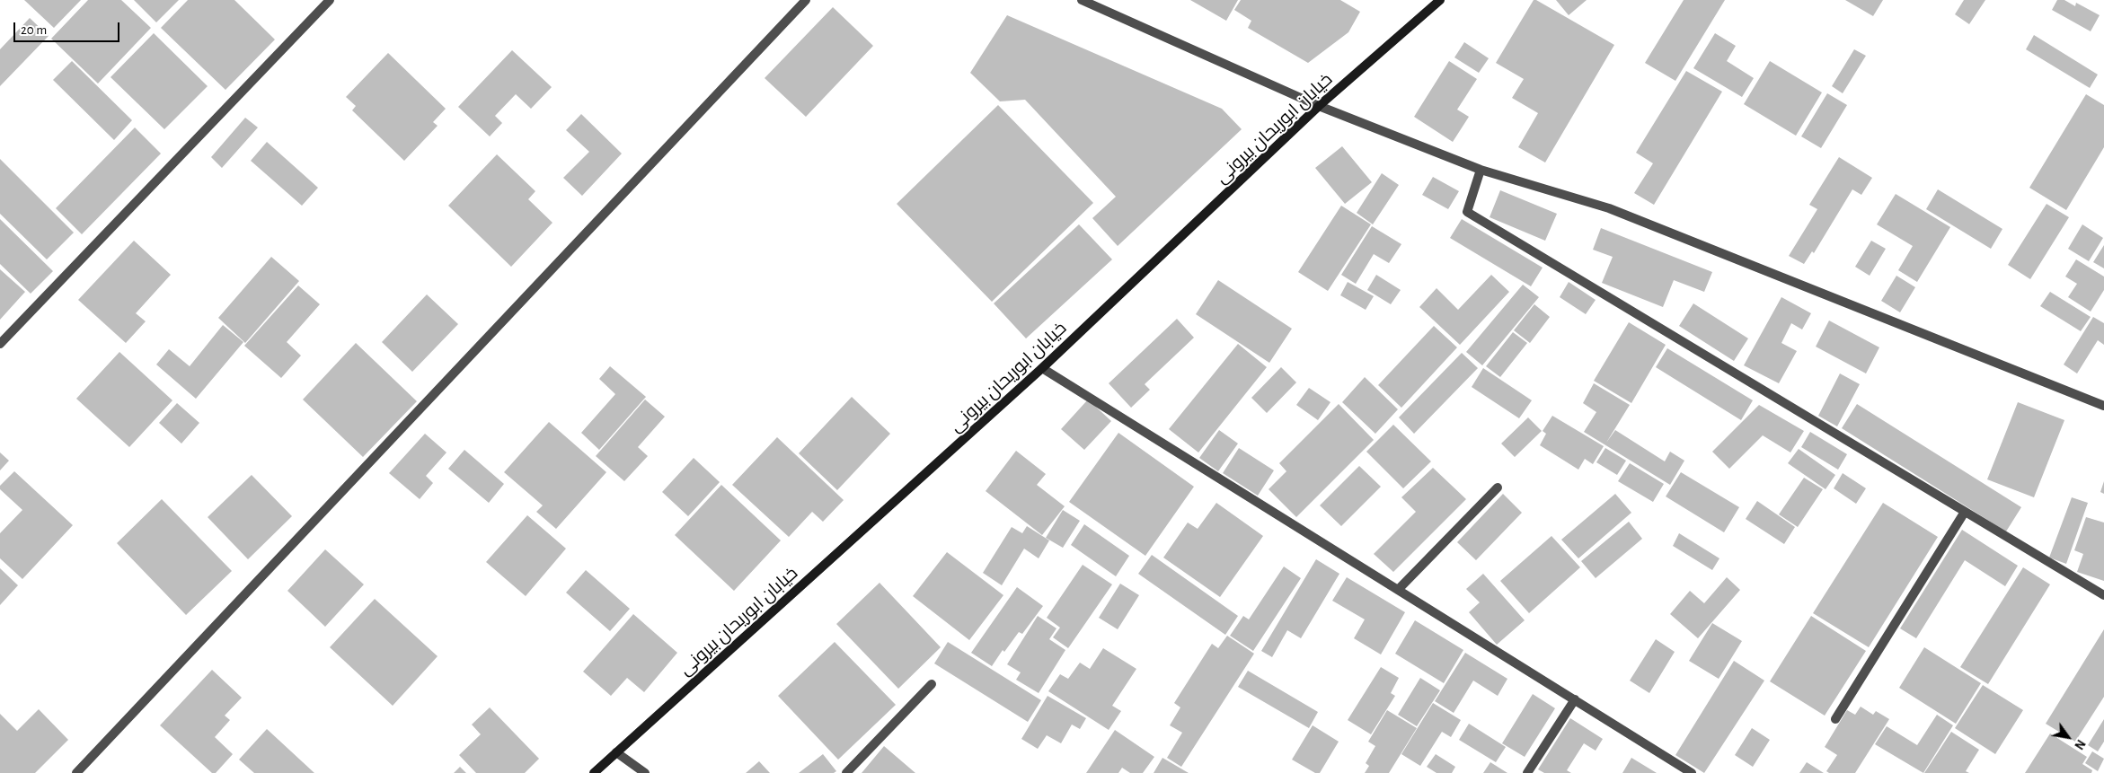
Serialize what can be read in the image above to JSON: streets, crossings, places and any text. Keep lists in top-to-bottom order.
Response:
{
  "streets": {
    "street": ["خیابان ابوریحان بیرونی"]
  },
  "scale_bar": "20 m",
  "north": "bottom right"
}
